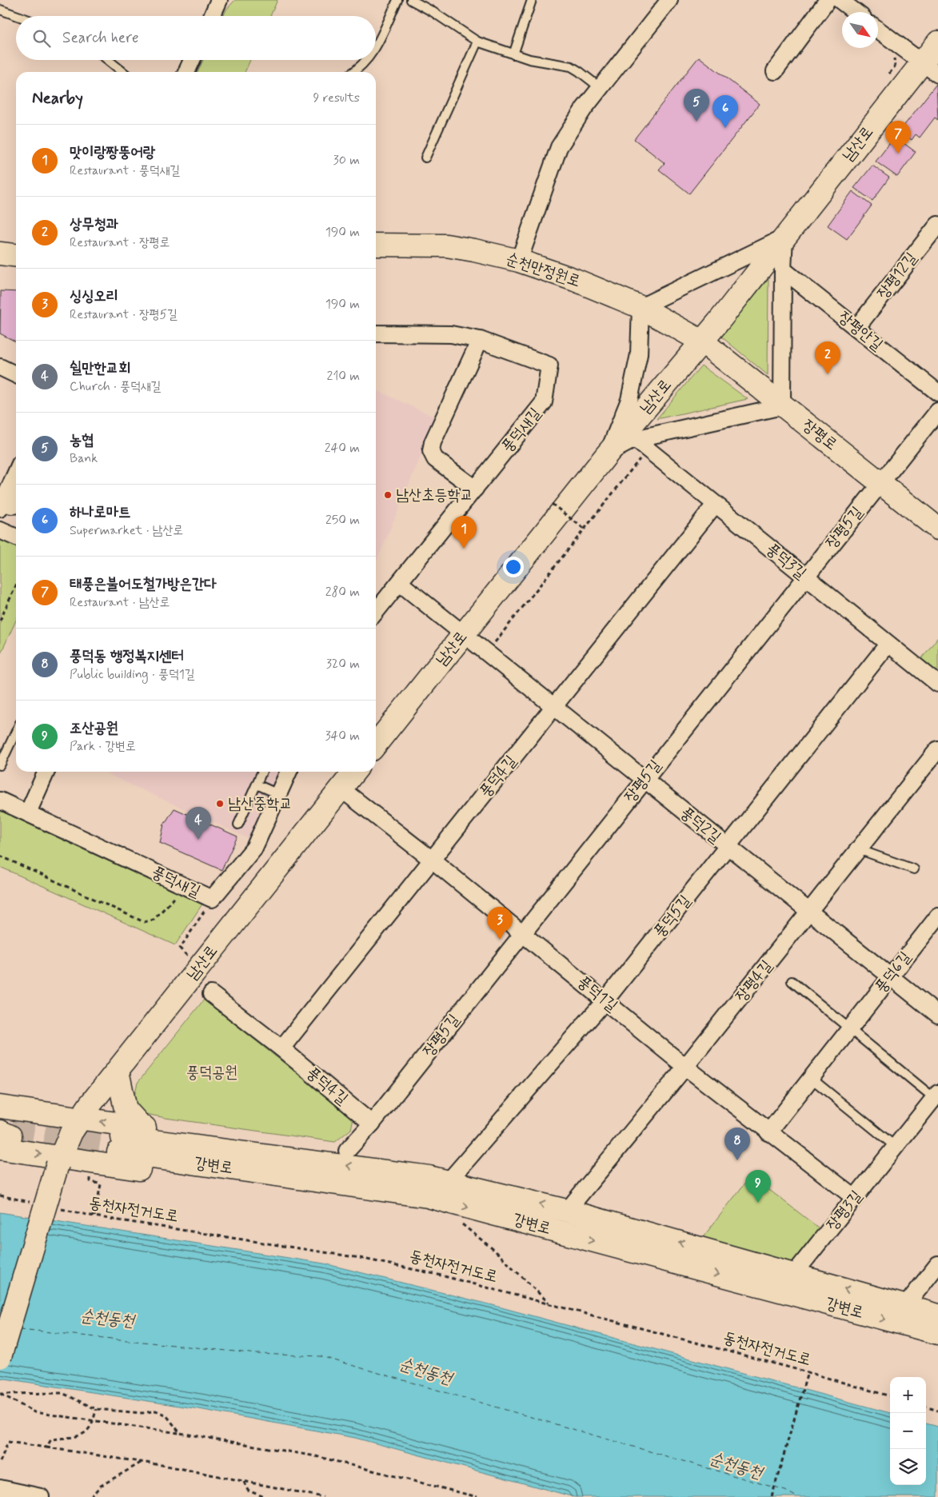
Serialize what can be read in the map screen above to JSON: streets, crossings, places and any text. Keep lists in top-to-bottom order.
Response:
{
  "streets": {
    "main road": [
      "남산로",
      "순천만정원로",
      "장평로",
      "강변로"
    ],
    "street": [
      "장평12길",
      "장평안길",
      "풍덕새길",
      "장평5길",
      "풍덕3길",
      "풍덕4길",
      "풍덕2길",
      "풍덕5길",
      "풍덕6길",
      "장평4길",
      "풍덕1길",
      "장평3길"
    ],
    "path": ["동천자전거도로"]
  },
  "crossings": [
    ["남산로", "순천만정원로"],
    ["남산로", "장평로"],
    ["남산로", "풍덕2길"],
    ["남산로", "풍덕1길"],
    ["순천만정원로", "장평로"],
    ["장평12길", "장평안길"],
    ["풍덕새길", "풍덕2길"],
    ["장평로", "장평5길"],
    ["장평5길", "풍덕3길"],
    ["장평5길", "풍덕4길"],
    ["장평5길", "풍덕2길"],
    ["장평5길", "풍덕1길"],
    ["풍덕3길", "풍덕4길"],
    ["풍덕3길", "풍덕5길"],
    ["풍덕4길", "풍덕2길"],
    ["풍덕4길", "풍덕1길"],
    ["풍덕2길", "풍덕5길"],
    ["풍덕2길", "풍덕6길"],
    ["풍덕2길", "장평4길"],
    ["풍덕5길", "풍덕1길"],
    ["풍덕5길", "강변로"],
    ["풍덕6길", "풍덕1길"],
    ["풍덕6길", "장평3길"],
    ["장평4길", "풍덕1길"],
    ["장평4길", "강변로"],
    ["풍덕1길", "장평3길"],
    ["강변로", "장평3길"]
  ],
  "water": ["순천동천"],
  "parks": ["풍덕공원"],
  "places": ["남산초등학교", "남산중학교"],
  "north": "bottom right",
  "page": {
    "search": "Search here",
    "heading": ["Nearby", "9 results"],
    "pins": [
      "5",
      "6",
      "7",
      "2",
      "1",
      "4",
      "3",
      "8",
      "9"
    ],
    "list": [
      {
        "mark": "1",
        "name": "맛이랑짱뚱어랑",
        "note": "Restaurant · 풍덕새길",
        "value": "30 m"
      },
      {
        "mark": "2",
        "name": "상무청과",
        "note": "Restaurant · 장평로",
        "value": "190 m"
      },
      {
        "mark": "3",
        "name": "싱싱오리",
        "note": "Restaurant · 장평5길",
        "value": "190 m"
      },
      {
        "mark": "4",
        "name": "쉴만한교회",
        "note": "Church · 풍덕새길",
        "value": "210 m"
      },
      {
        "mark": "5",
        "name": "농협",
        "note": "Bank",
        "value": "240 m"
      },
      {
        "mark": "6",
        "name": "하나로마트",
        "note": "Supermarket · 남산로",
        "value": "250 m"
      },
      {
        "mark": "7",
        "name": "태풍은불어도철가방은간다",
        "note": "Restaurant · 남산로",
        "value": "280 m"
      },
      {
        "mark": "8",
        "name": "풍덕동 행정복지센터",
        "note": "Public building · 풍덕1길",
        "value": "320 m"
      },
      {
        "mark": "9",
        "name": "조산공원",
        "note": "Park · 강변로",
        "value": "340 m"
      }
    ],
    "map_buttons": ["+", "−"]
  }
}
